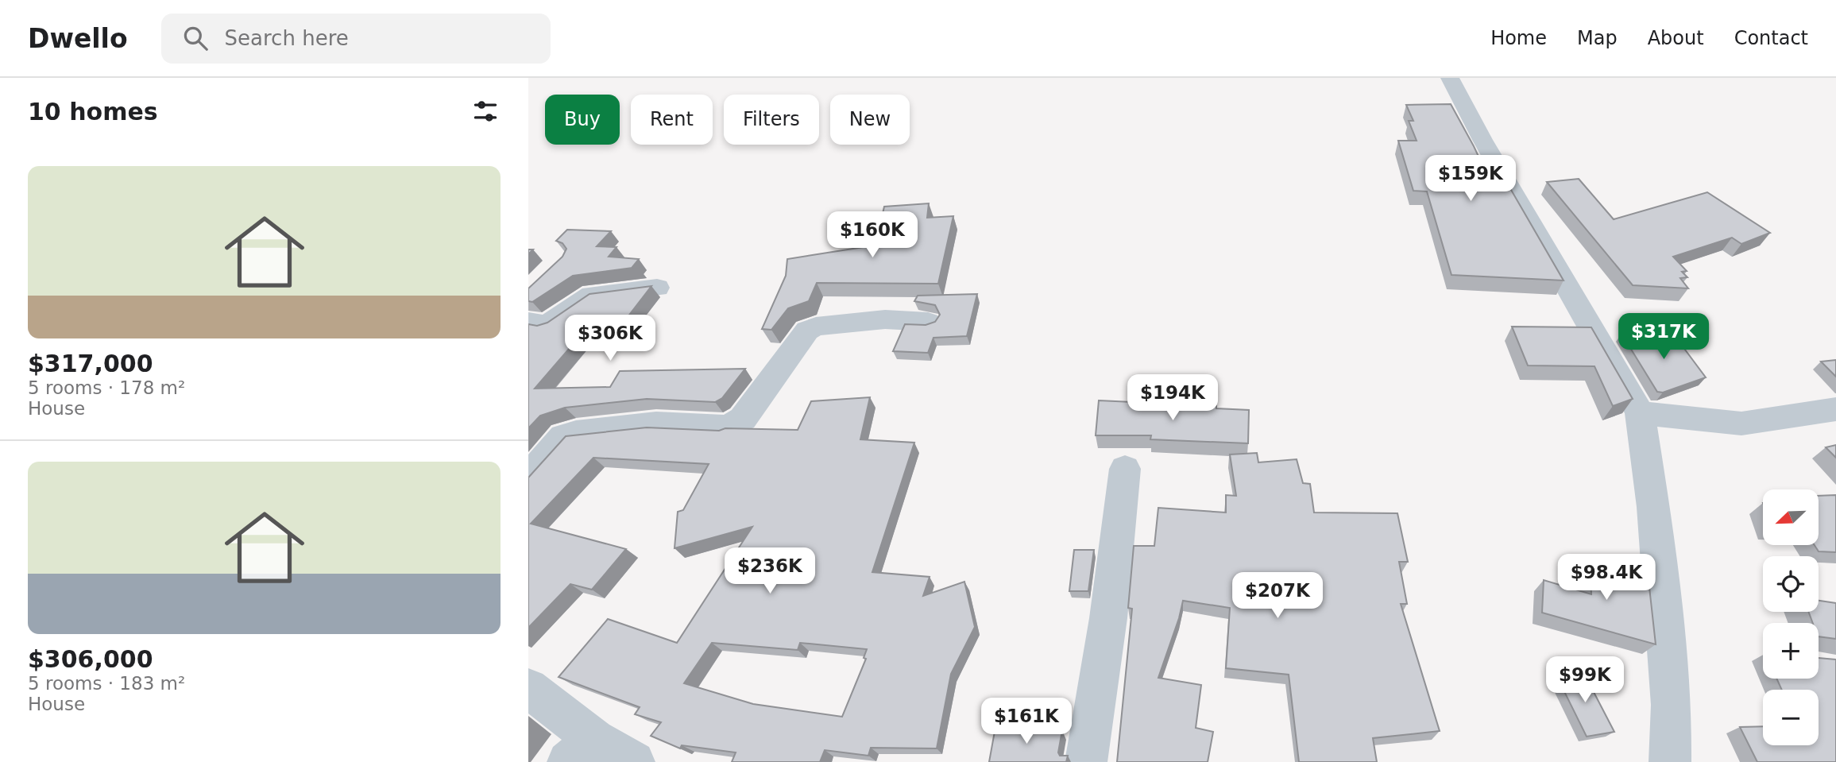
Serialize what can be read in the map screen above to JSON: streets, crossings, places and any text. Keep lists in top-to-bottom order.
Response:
{
  "north": "bottom left",
  "page": {
    "header": "Dwello",
    "search": "Search here",
    "nav": [
      "Home",
      "Map",
      "About",
      "Contact"
    ],
    "heading": "10 homes",
    "chip": [
      "Buy",
      "Rent",
      "Filters",
      "New"
    ],
    "list": [
      {
        "name": "$317,000",
        "note": "5 rooms · 178 m² · House"
      },
      {
        "name": "$306,000",
        "note": "5 rooms · 183 m² · House"
      }
    ],
    "price": [
      "$159K",
      "$160K",
      "$317K",
      "$306K",
      "$194K",
      "$236K",
      "$98.4K",
      "$207K",
      "$99K",
      "$161K"
    ],
    "map_buttons": ["+", "−"]
  }
}
